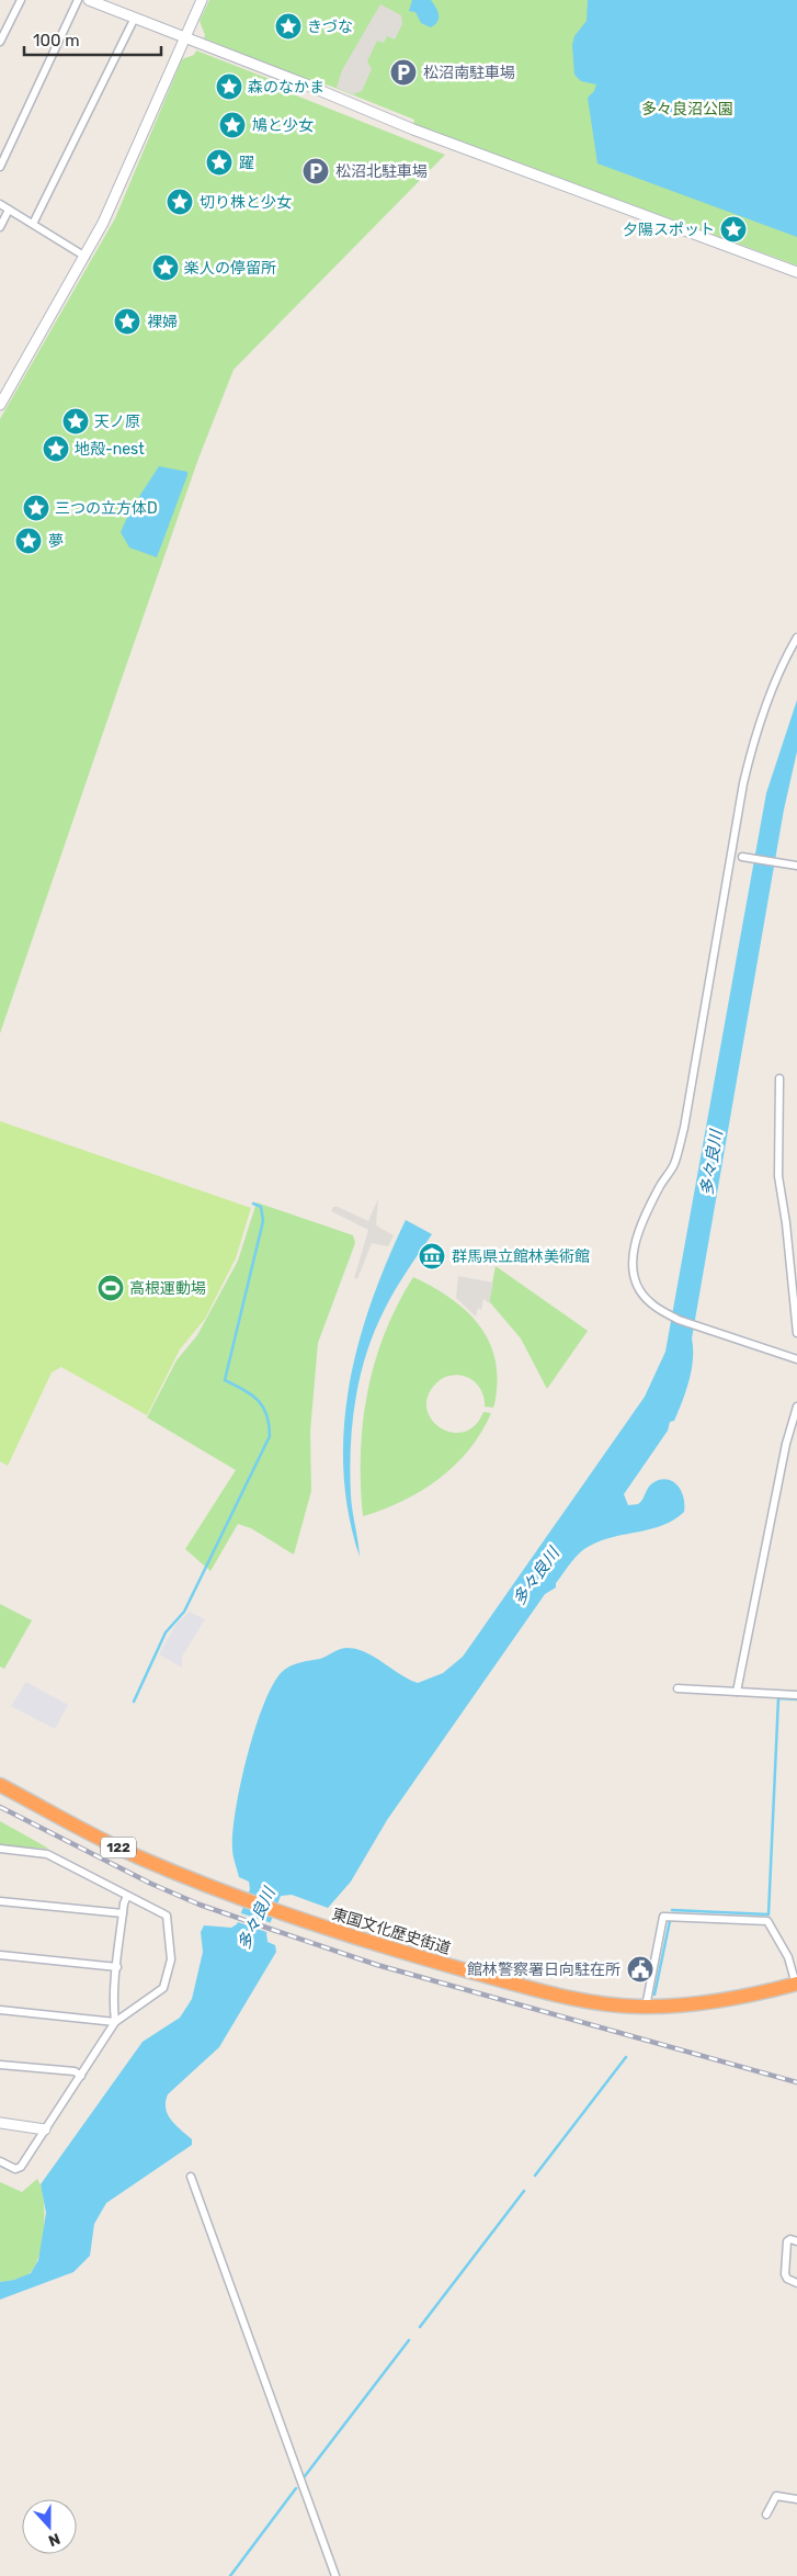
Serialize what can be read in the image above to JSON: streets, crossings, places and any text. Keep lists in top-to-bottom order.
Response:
{
  "streets": {
    "highway": ["122", "東国文化歴史街道"]
  },
  "water": ["多々良川"],
  "parks": ["多々良沼公園"],
  "places": {
    "place": [
      "きづな",
      "森のなかま",
      "鳩と少女",
      "躍",
      "切り株と少女",
      "夕陽スポット",
      "楽人の停留所",
      "裸婦",
      "天ノ原",
      "地殻-nest",
      "三つの立方体D",
      "夢"
    ],
    "parking": ["松沼南駐車場", "松沼北駐車場"],
    "museum": ["群馬県立館林美術館"],
    "sports": ["高根運動場"],
    "public building": ["館林警察署日向駐在所"]
  },
  "scale_bar": "100 m",
  "north": "bottom"
}
